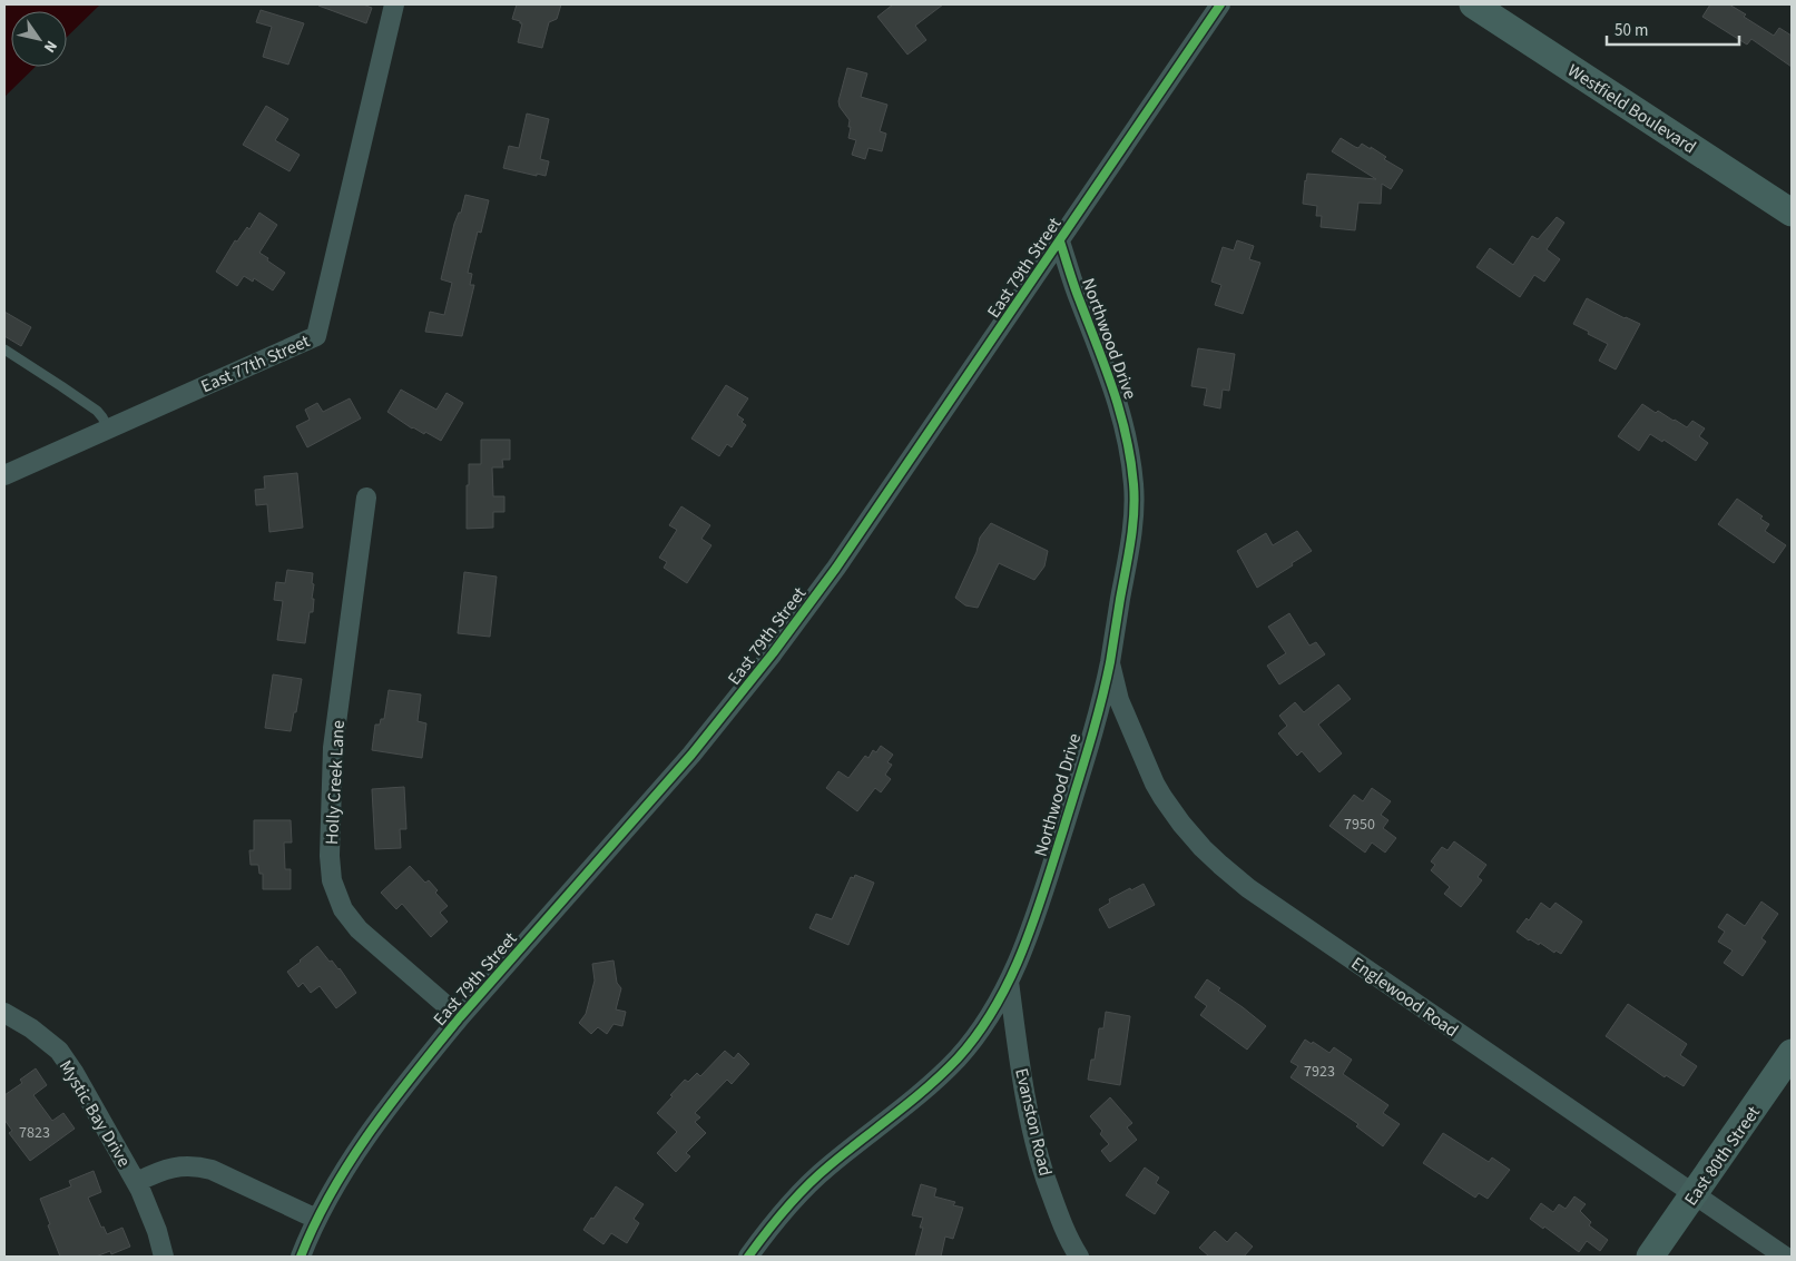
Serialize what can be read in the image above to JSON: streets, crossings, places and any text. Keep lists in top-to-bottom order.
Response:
{
  "streets": {
    "street": [
      "Westfield Boulevard",
      "East 79th Street",
      "Northwood Drive",
      "East 77th Street",
      "Holly Creek Lane",
      "Englewood Road",
      "Mystic Bay Drive",
      "Evanston Road",
      "East 80th Street"
    ]
  },
  "crossings": [
    ["East 79th Street", "Northwood Drive"],
    ["East 79th Street", "Holly Creek Lane"],
    ["East 79th Street", "Mystic Bay Drive"],
    ["Northwood Drive", "Englewood Road"],
    ["Northwood Drive", "Evanston Road"],
    ["Englewood Road", "East 80th Street"]
  ],
  "house_numbers": ["7950", "7923", "7823"],
  "scale_bar": "50 m",
  "north": "bottom right"
}
